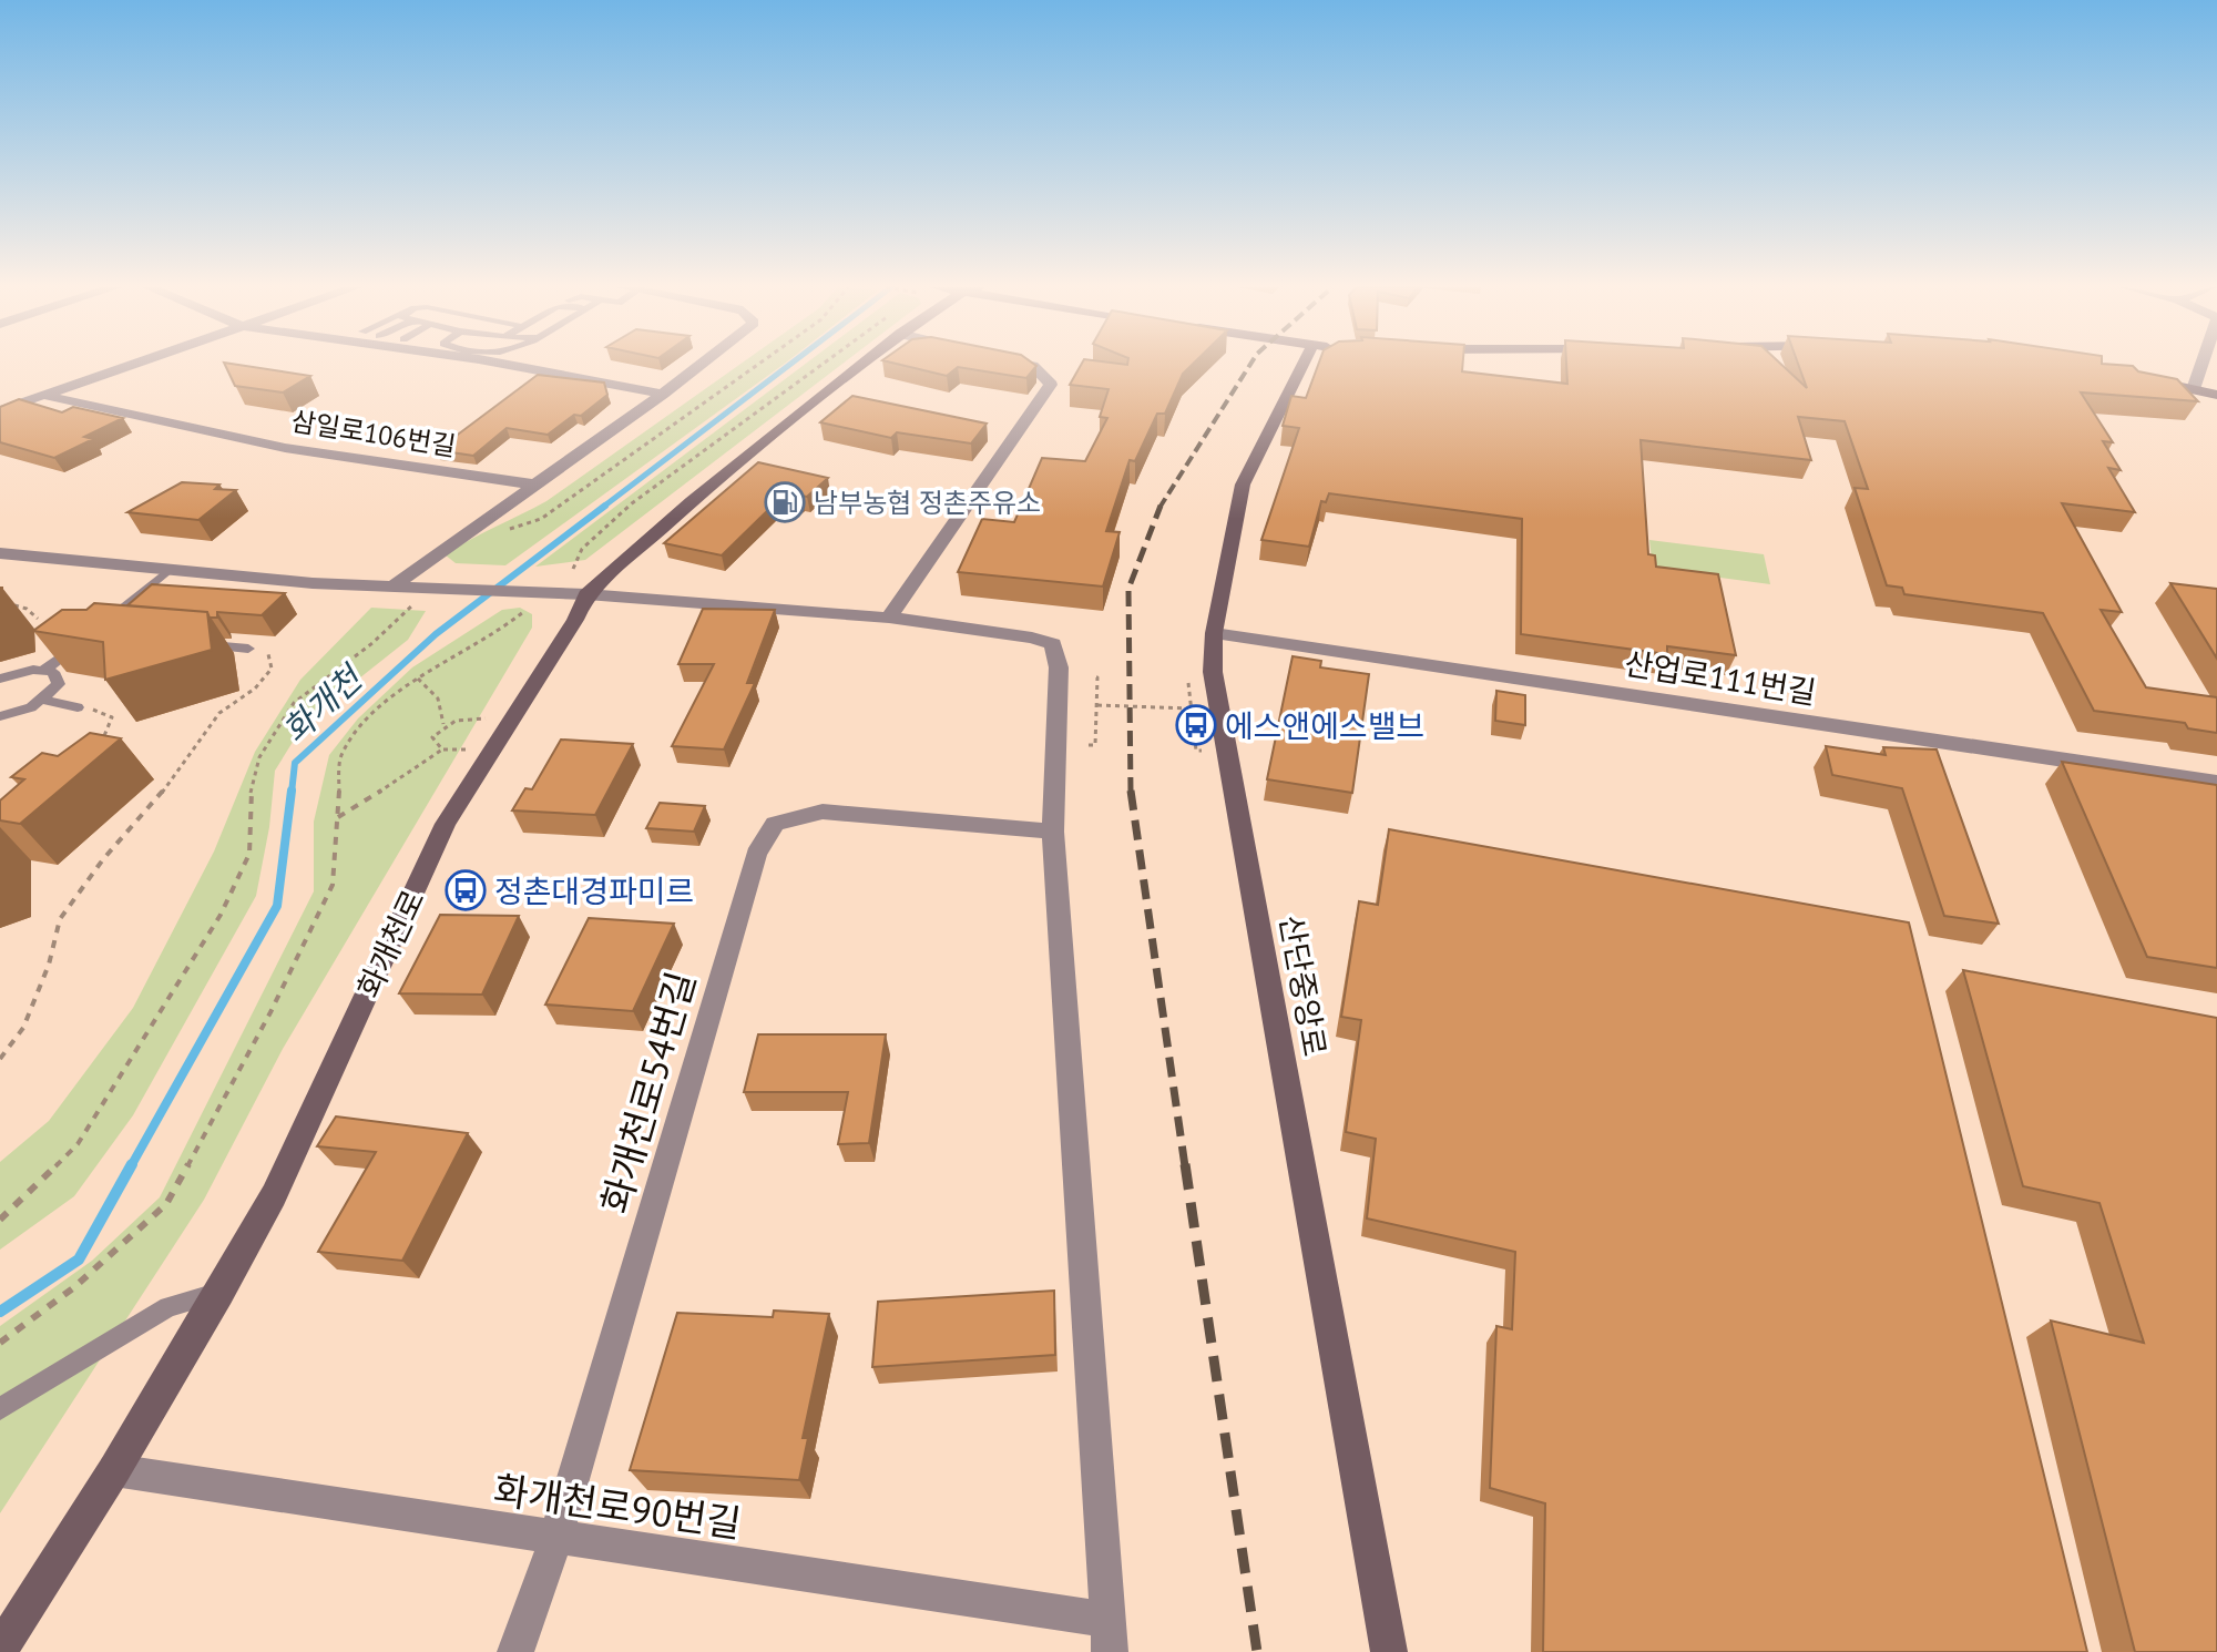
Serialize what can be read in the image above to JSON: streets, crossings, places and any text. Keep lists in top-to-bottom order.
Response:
{
  "streets": {
    "main road": ["화개천로", "산단중앙로"],
    "street": [
      "삼일로106번길",
      "산업로111번길",
      "화개천로54번길",
      "화개천로90번길"
    ]
  },
  "crossings": [
    ["산업로111번길", "산단중앙로"],
    ["화개천로", "화개천로90번길"],
    ["화개천로54번길", "화개천로90번길"]
  ],
  "water": ["화개천"],
  "places": {
    "fuel station": ["남부농협 정촌주유소"],
    "bus stop": ["에스앤에스밸브", "정촌대경파미르"]
  }
}
